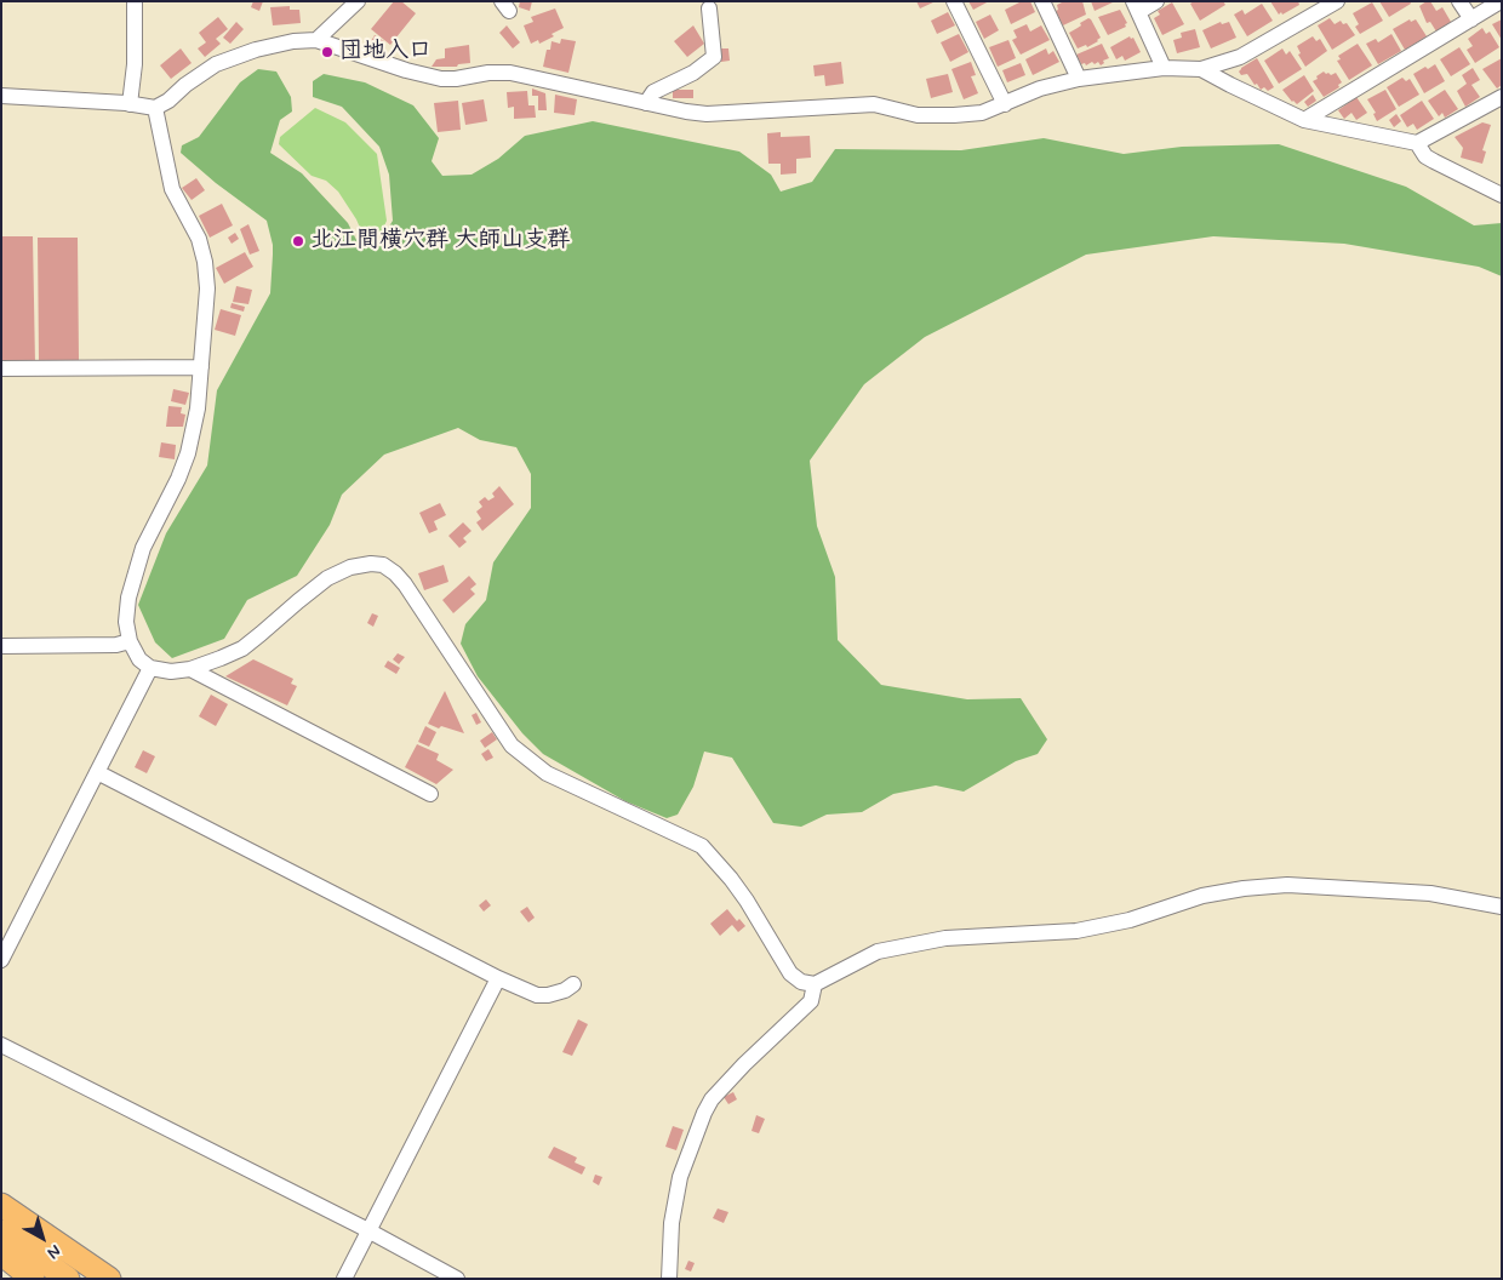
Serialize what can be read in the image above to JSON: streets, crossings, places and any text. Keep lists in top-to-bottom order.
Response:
{
  "places": ["団地入口", "北江間横穴群 大師山支群"],
  "north": "bottom right"
}
